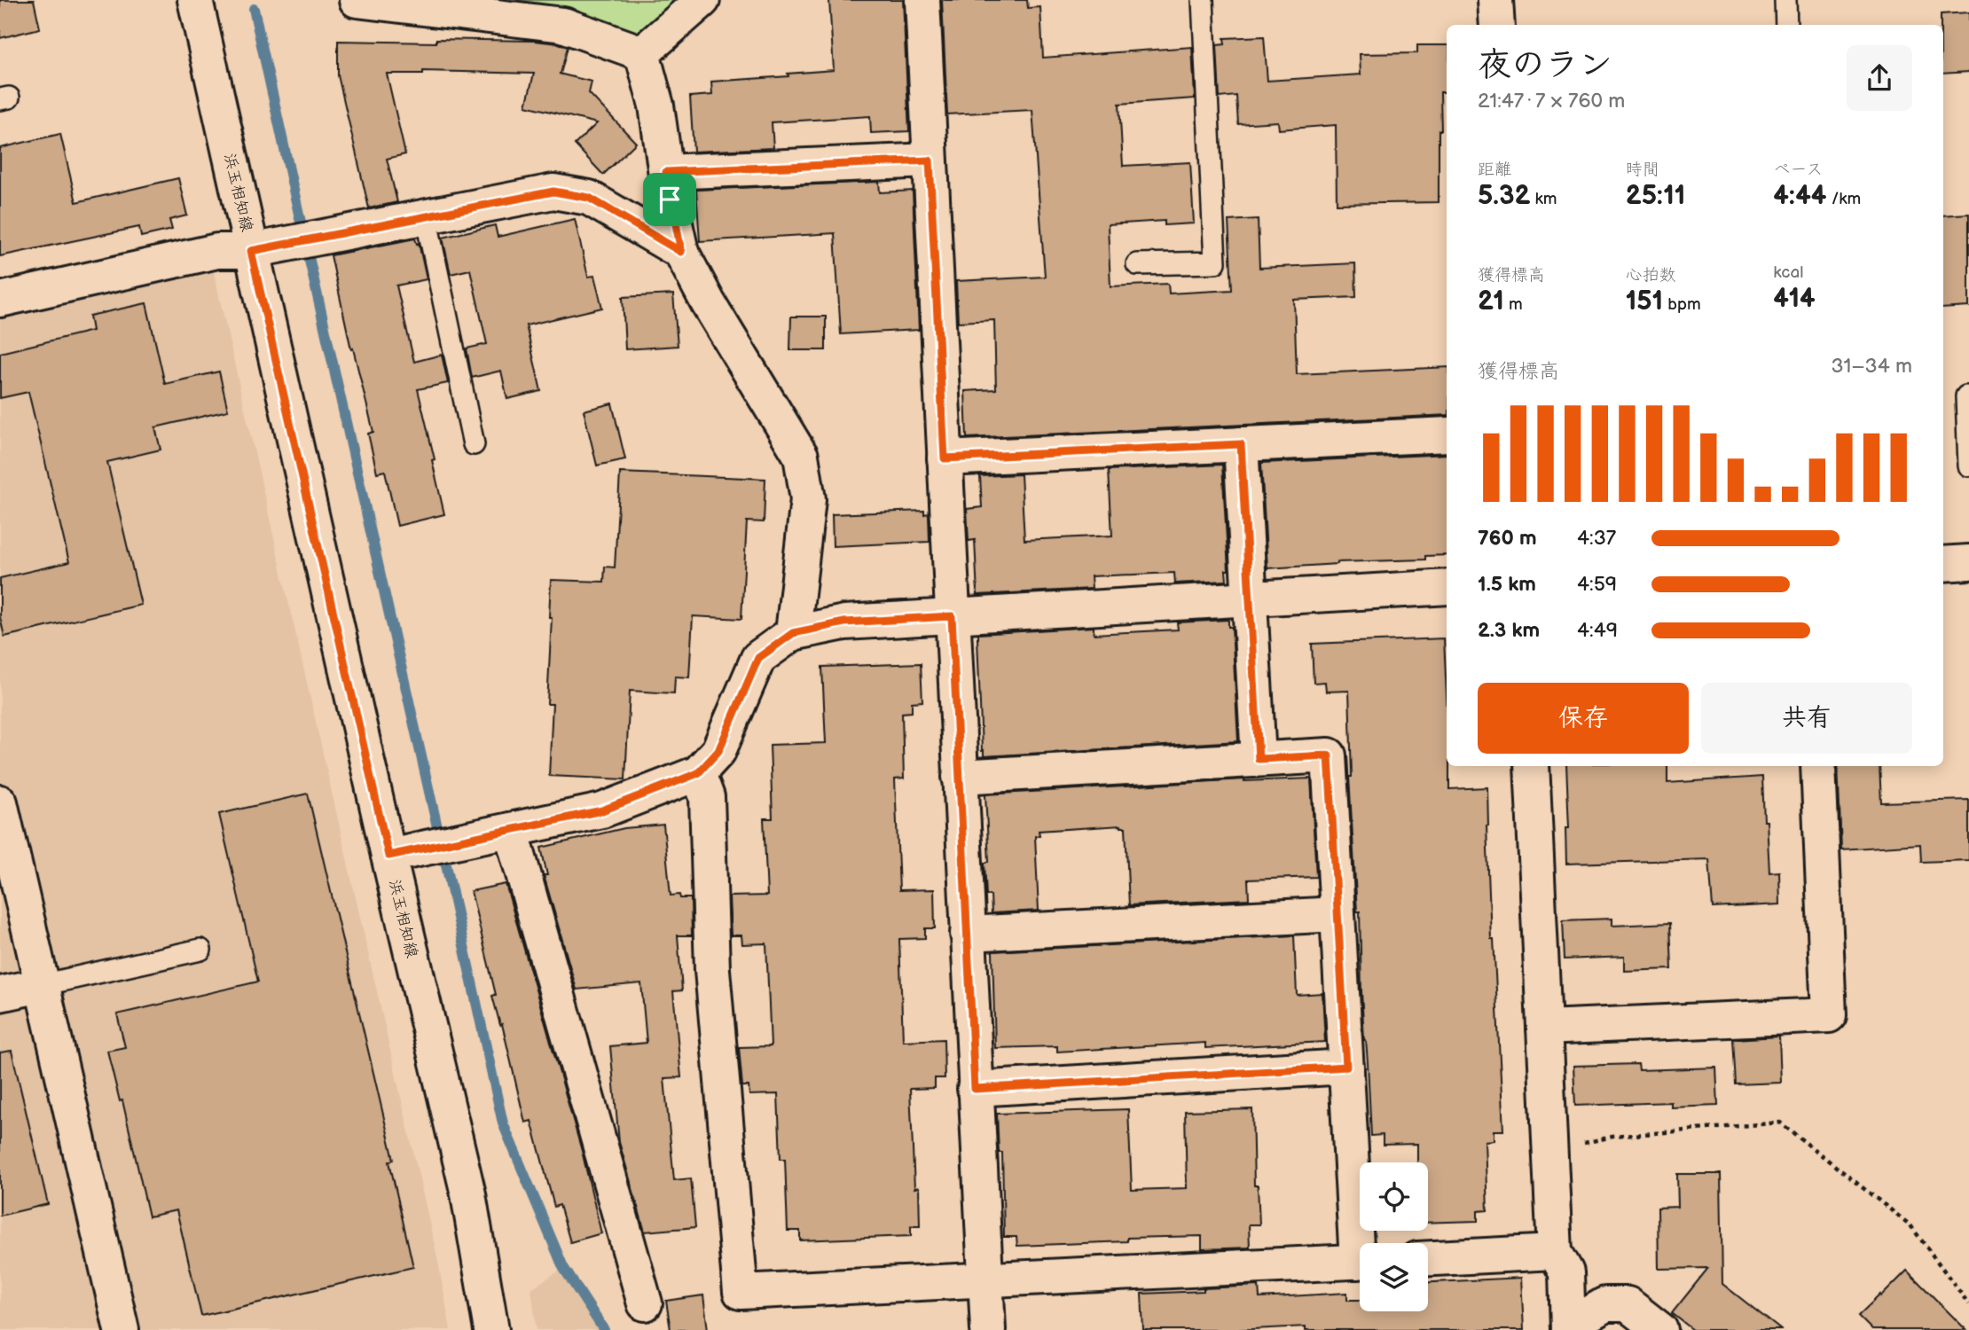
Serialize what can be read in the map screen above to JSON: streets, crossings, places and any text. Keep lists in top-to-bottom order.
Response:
{
  "streets": {
    "street": ["浜玉相知線"]
  },
  "page": {
    "heading": ["夜のラン", "21:47 · 7 × 760 m"],
    "stats": [
      ["距離", "5.32 km"],
      ["時間", "25:11"],
      ["ペース", "4:44 /km"],
      ["獲得標高", "21 m"],
      ["心拍数", "151 bpm"],
      ["kcal", "414"]
    ],
    "chart": ["獲得標高", "31–34 m"],
    "list": [
      {
        "name": "760 m",
        "note": "4:37"
      },
      {
        "name": "1.5 km",
        "note": "4:59"
      },
      {
        "name": "2.3 km",
        "note": "4:49"
      }
    ],
    "buttons": ["保存", "共有"]
  }
}
